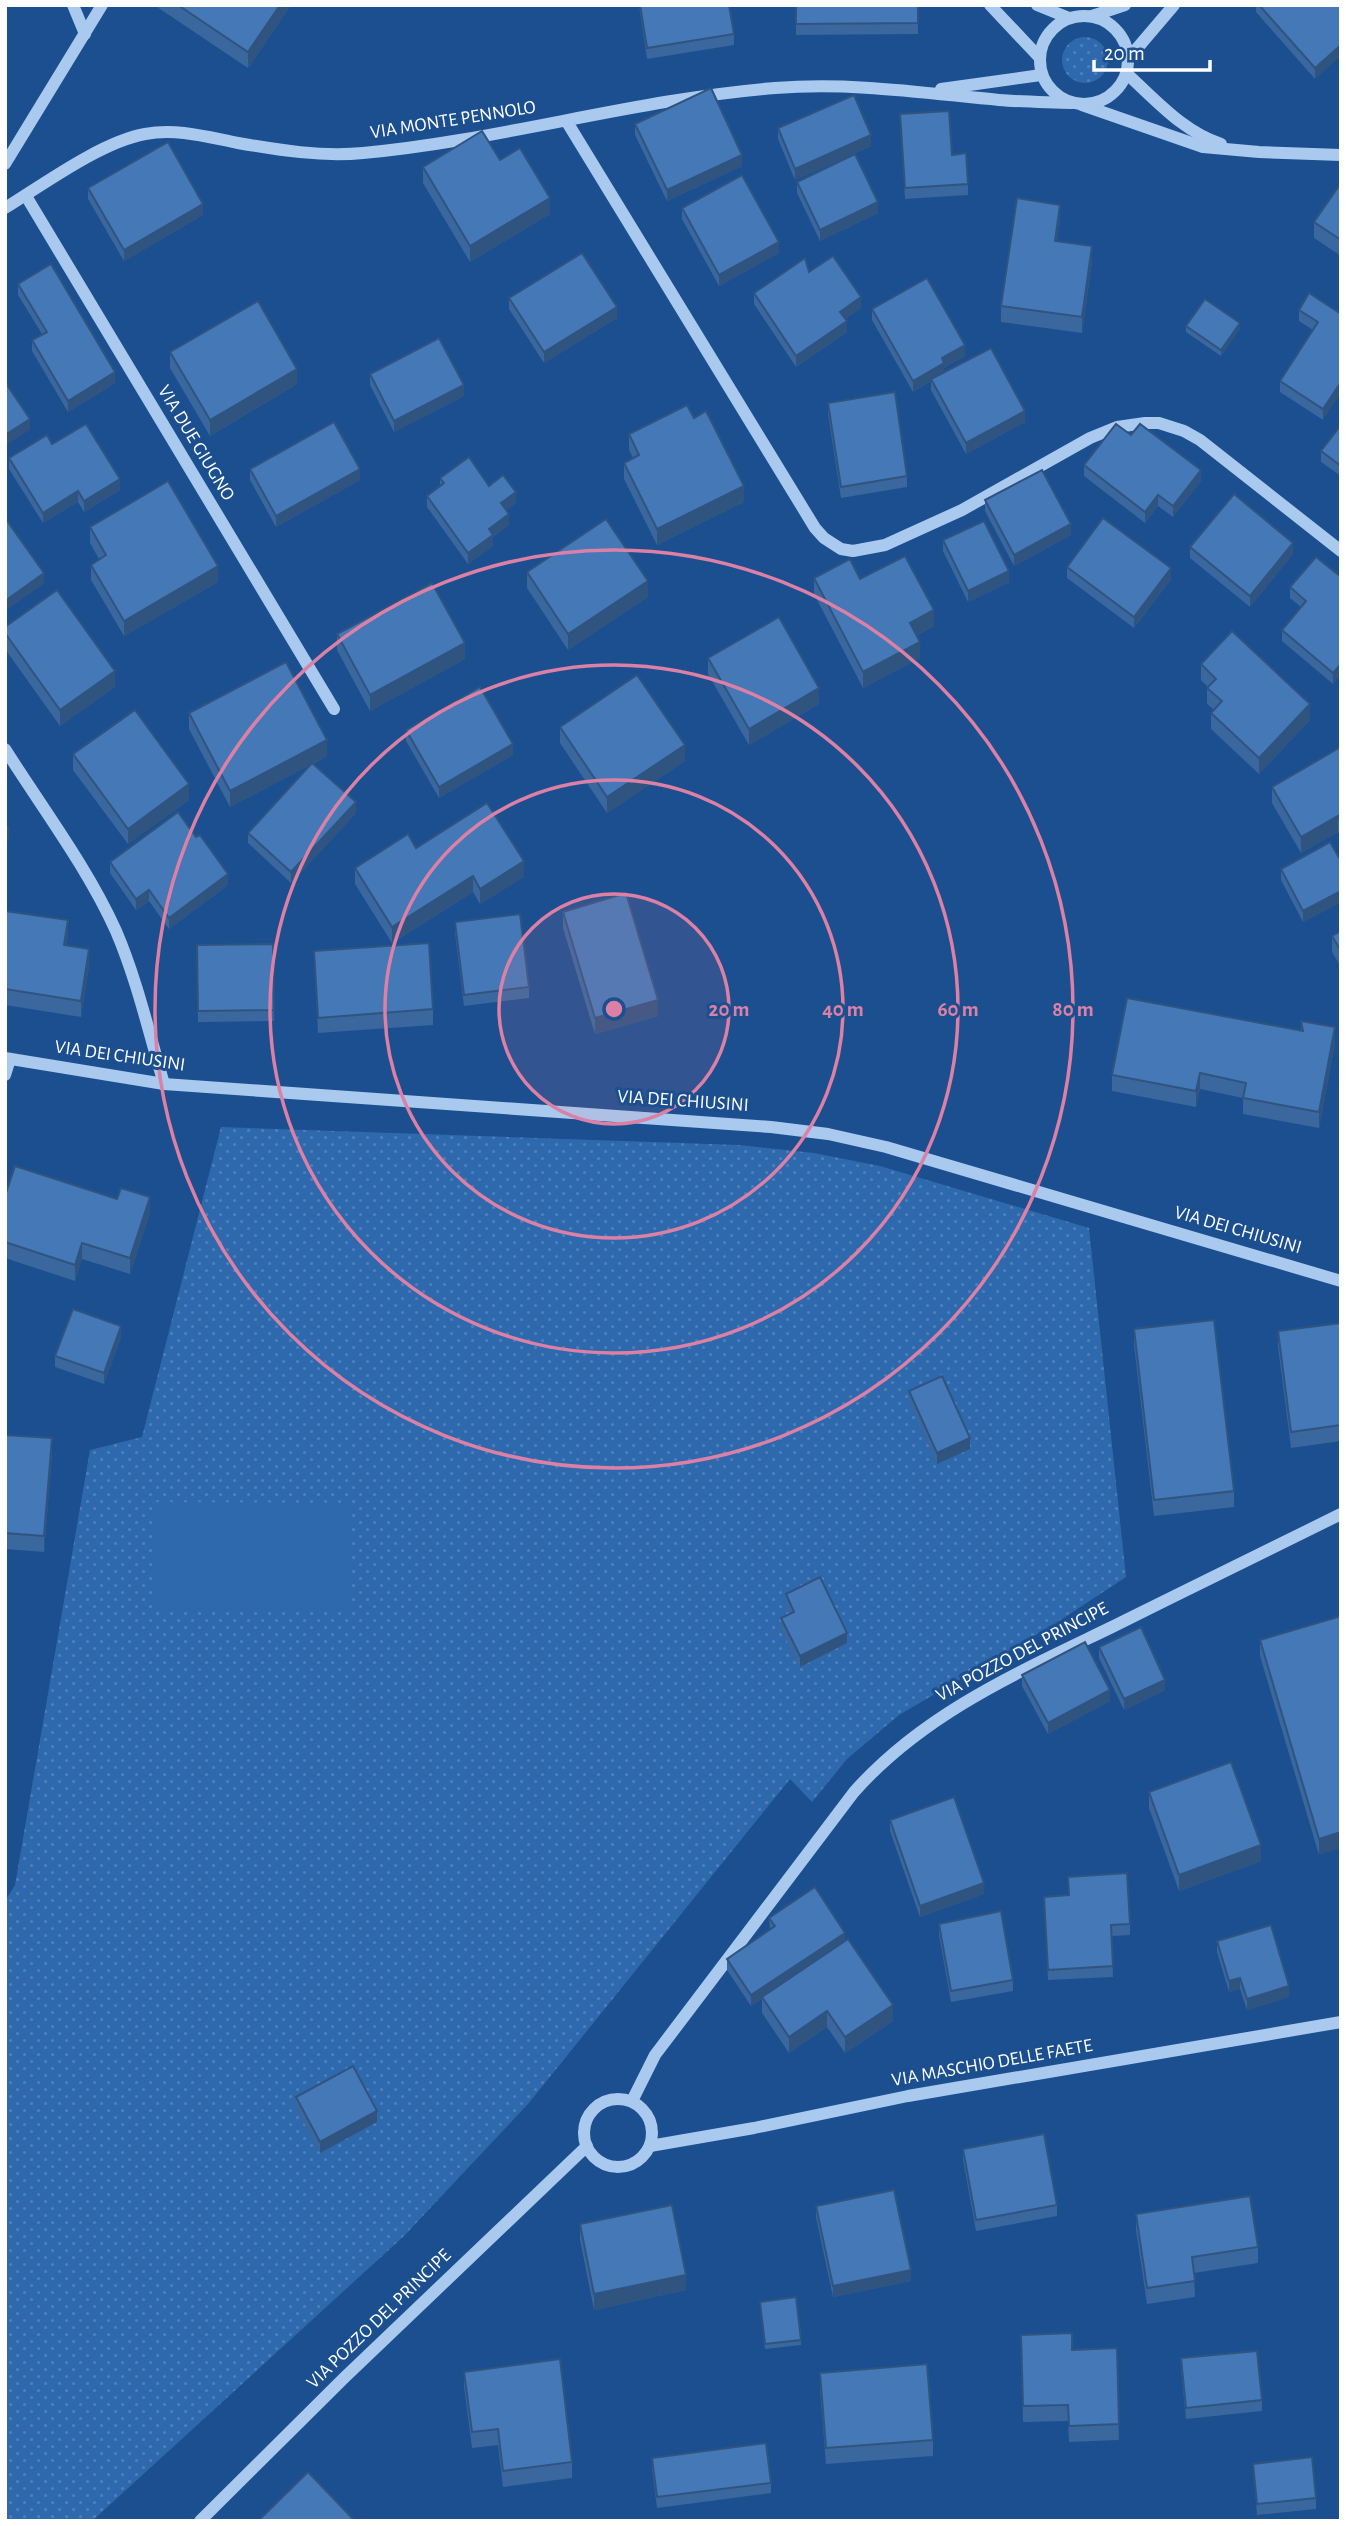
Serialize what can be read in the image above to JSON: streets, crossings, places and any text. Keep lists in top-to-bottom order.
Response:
{
  "streets": {
    "street": [
      "VIA MONTE PENNOLO",
      "VIA DUE GIUGNO",
      "VIA DEI CHIUSINI",
      "VIA POZZO DEL PRINCIPE",
      "VIA MASCHIO DELLE FAETE"
    ]
  },
  "crossings": [
    ["VIA MONTE PENNOLO", "VIA DUE GIUGNO"],
    ["VIA POZZO DEL PRINCIPE", "VIA MASCHIO DELLE FAETE"]
  ],
  "scale_bar": "20 m",
  "rings": [
    "20 m",
    "40 m",
    "60 m",
    "80 m"
  ]
}
